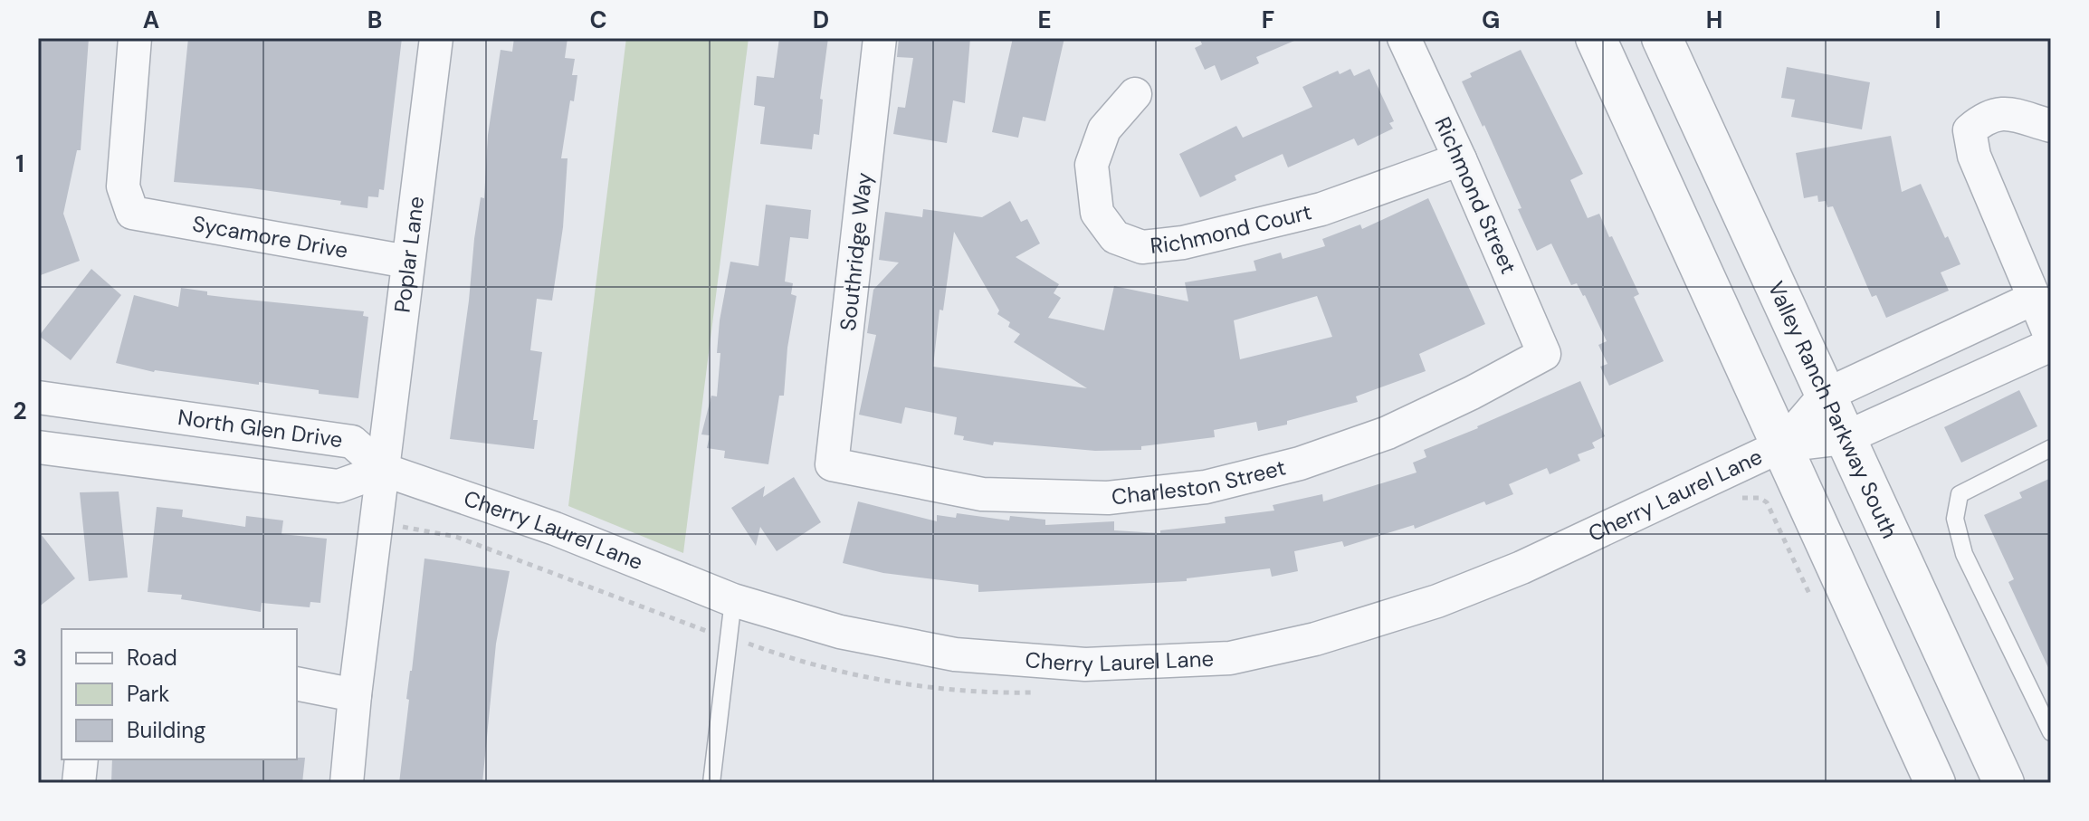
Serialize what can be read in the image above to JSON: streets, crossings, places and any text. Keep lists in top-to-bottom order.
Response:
{
  "streets": {
    "street": [
      "Richmond Street",
      "Richmond Court",
      "Sycamore Drive",
      "Southridge Way",
      "Poplar Lane",
      "Valley Ranch Parkway South",
      "North Glen Drive",
      "Charleston Street",
      "Cherry Laurel Lane"
    ]
  },
  "crossings": [
    ["Richmond Street", "Richmond Court"],
    ["Richmond Street", "Charleston Street"],
    ["Sycamore Drive", "Poplar Lane"],
    ["Southridge Way", "Charleston Street"],
    ["Poplar Lane", "North Glen Drive"],
    ["Poplar Lane", "Cherry Laurel Lane"],
    ["Valley Ranch Parkway South", "Cherry Laurel Lane"],
    ["North Glen Drive", "Cherry Laurel Lane"]
  ],
  "legend": ["Road", "Park", "Building"],
  "grid": {
    "columns": [
      "A",
      "B",
      "C",
      "D",
      "E",
      "F",
      "G",
      "H",
      "I"
    ],
    "rows": ["1", "2", "3"]
  }
}
